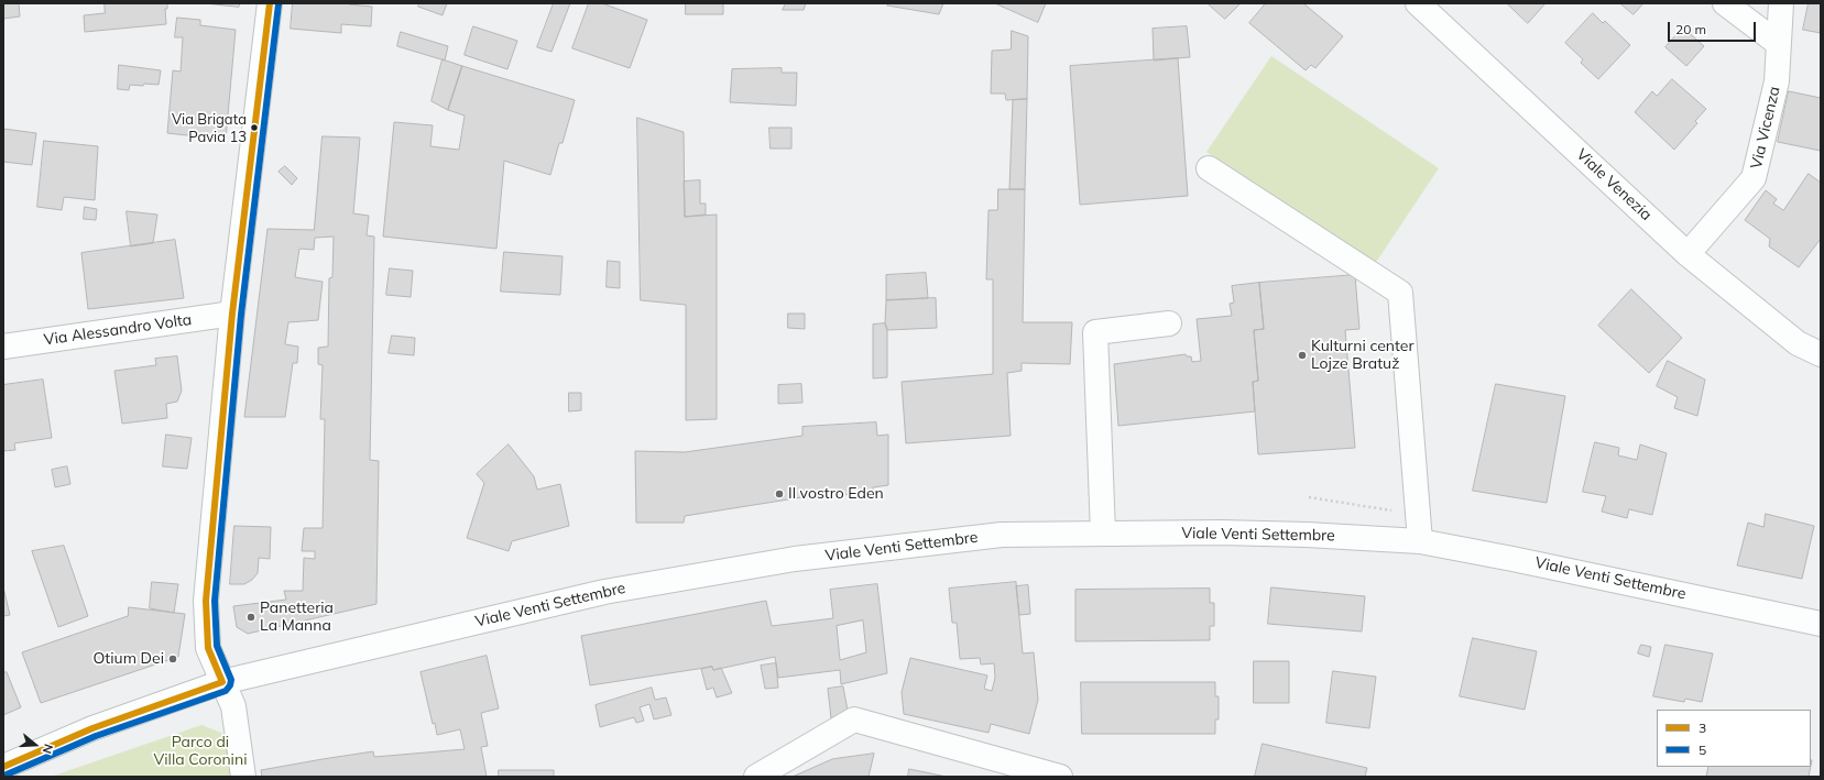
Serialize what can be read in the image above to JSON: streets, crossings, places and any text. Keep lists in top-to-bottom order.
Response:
{
  "streets": {
    "street": [
      "Via Vicenza",
      "Viale Venezia",
      "Via Alessandro Volta",
      "Viale Venti Settembre"
    ]
  },
  "crossings": [
    ["Via Vicenza", "Viale Venezia"]
  ],
  "parks": ["Parco di Villa Coronini"],
  "places": [
    "Via Brigata Pavia 13",
    "Kulturni center Lojze Bratuž",
    "Il vostro Eden",
    "Panetteria La Manna",
    "Otium Dei"
  ],
  "lines": ["transit line 3", "transit line 5"],
  "legend": ["3", "5"],
  "scale_bar": "20 m",
  "north": "right"
}
